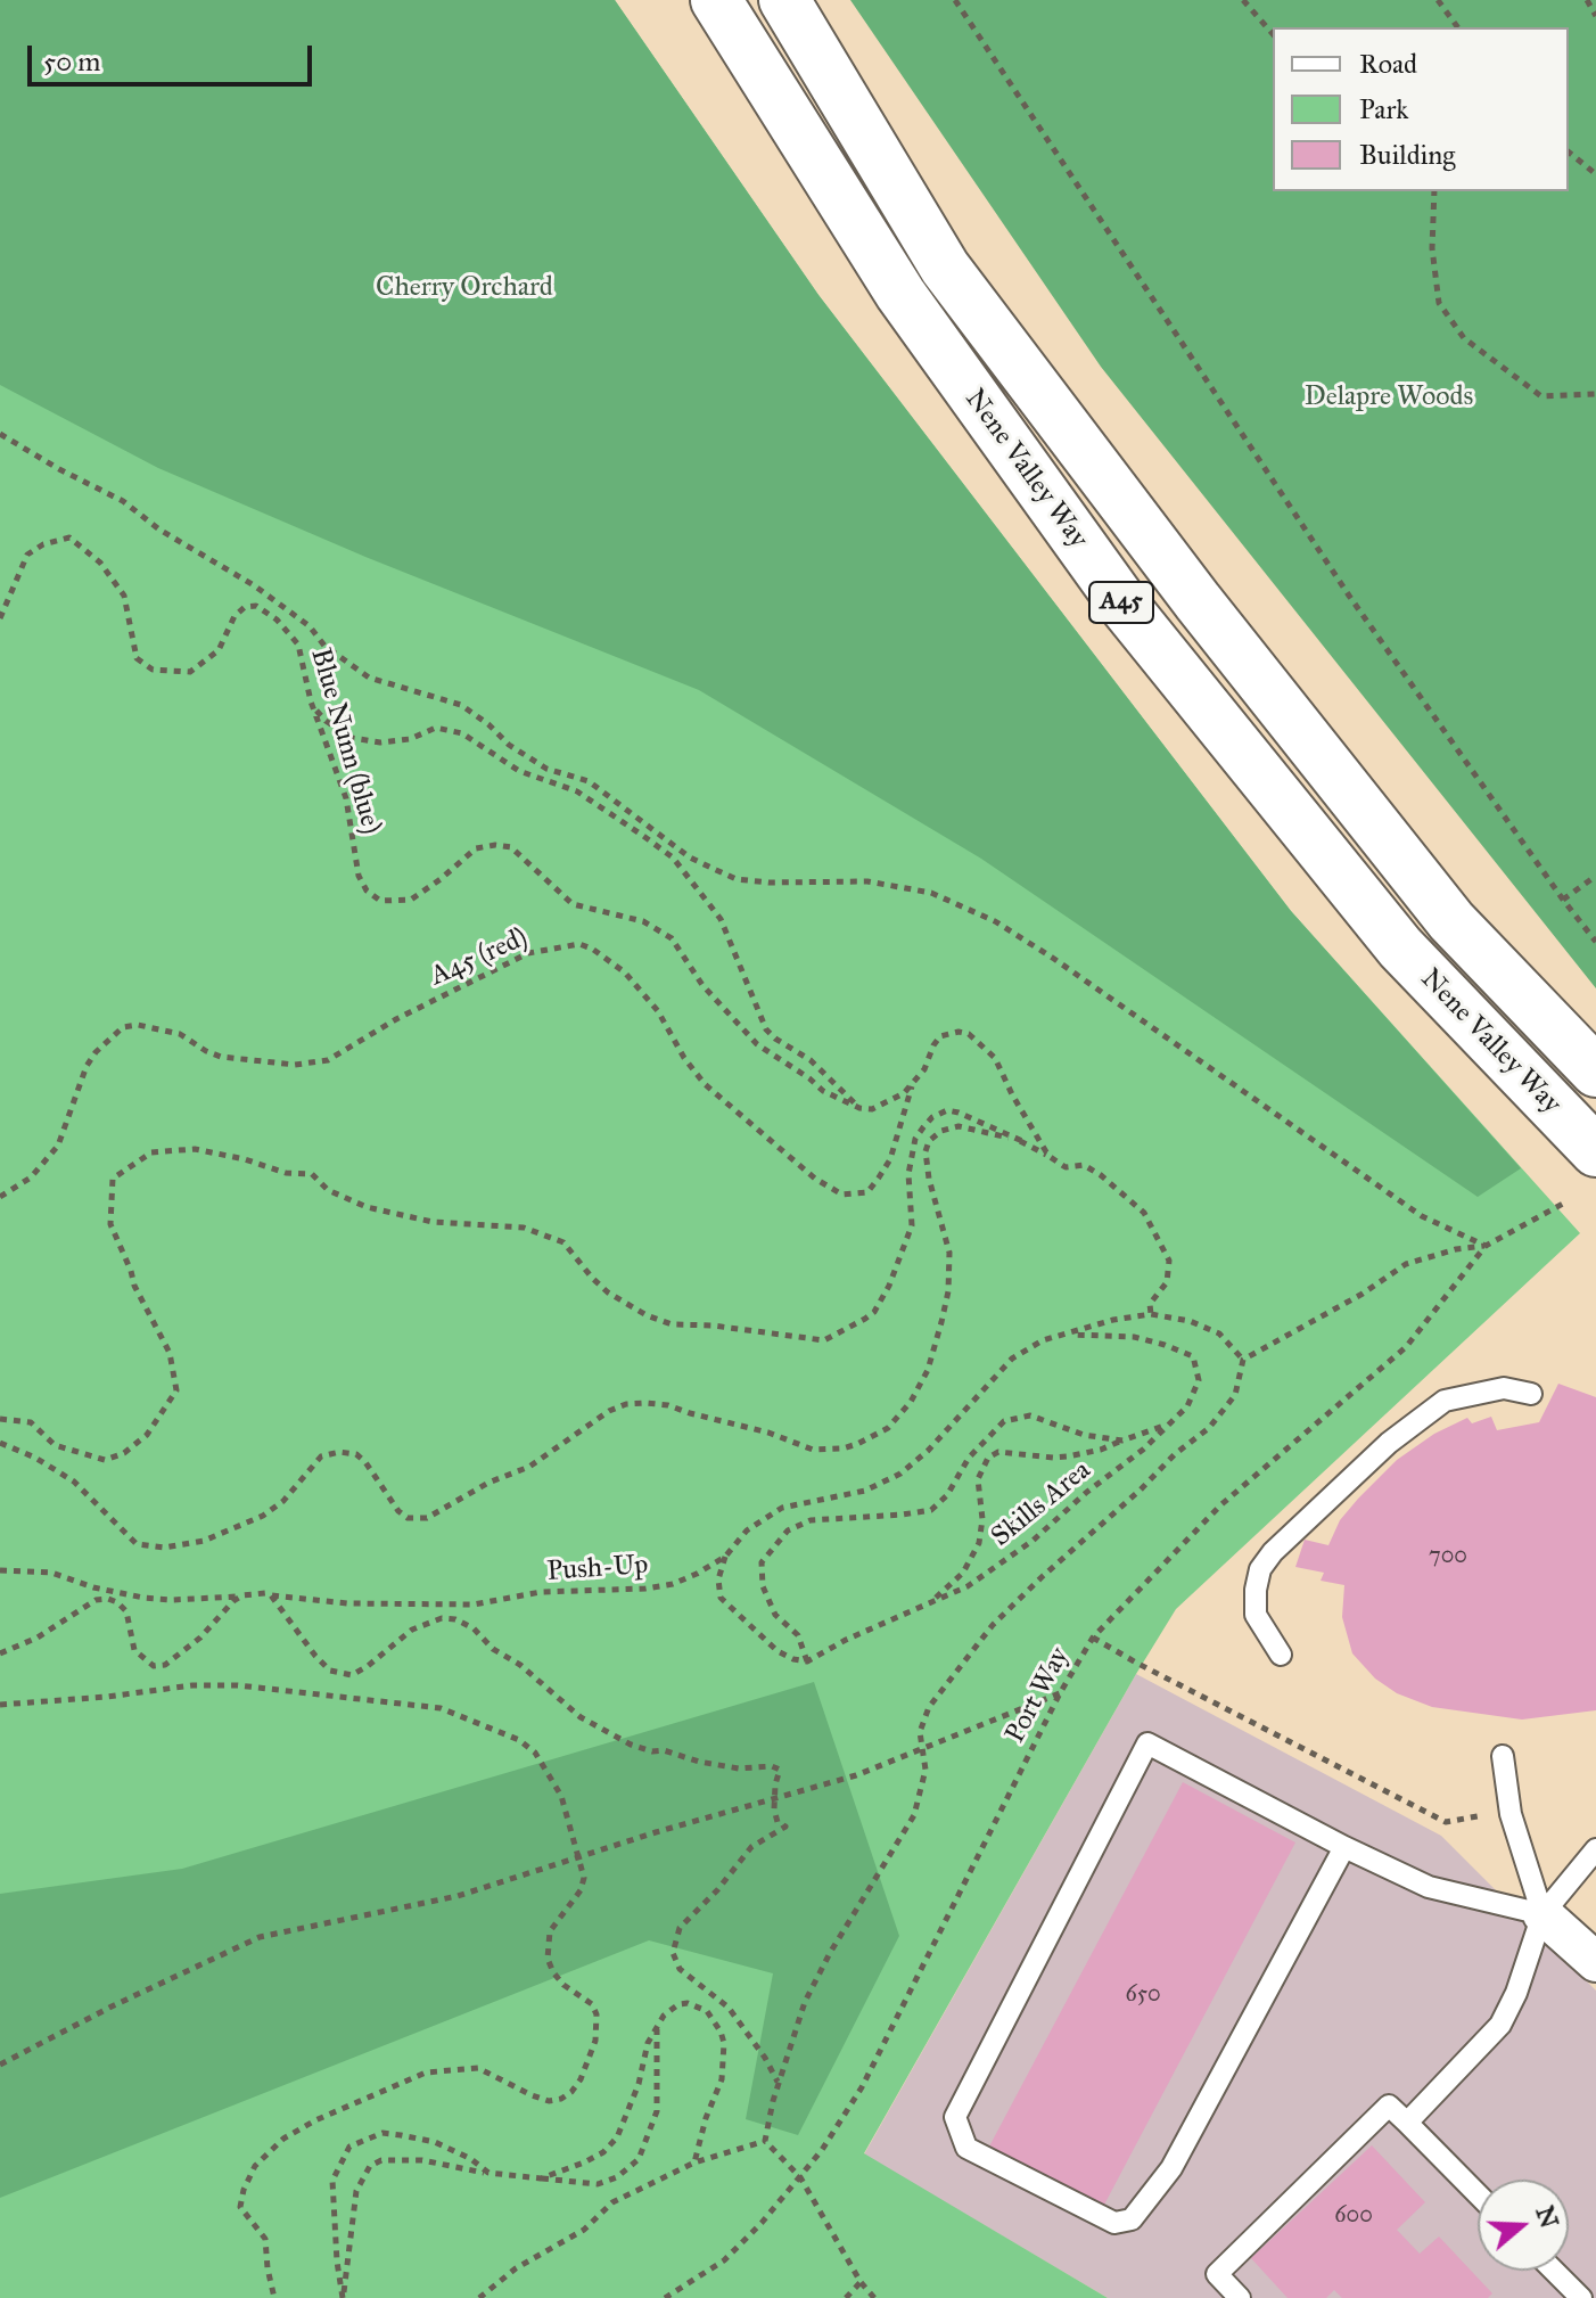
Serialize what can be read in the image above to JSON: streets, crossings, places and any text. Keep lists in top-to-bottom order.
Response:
{
  "streets": {
    "highway": ["Nene Valley Way", "A45"],
    "path": [
      "Blue Nunn (blue)",
      "A45 (red)",
      "Skills Area",
      "Push-Up",
      "Port Way"
    ]
  },
  "crossings": [
    ["Skills Area", "Push-Up"]
  ],
  "parks": ["Cherry Orchard", "Delapre Woods"],
  "house_numbers": ["700", "650", "600"],
  "legend": ["Road", "Park", "Building"],
  "scale_bar": "50 m",
  "north": "right"
}
